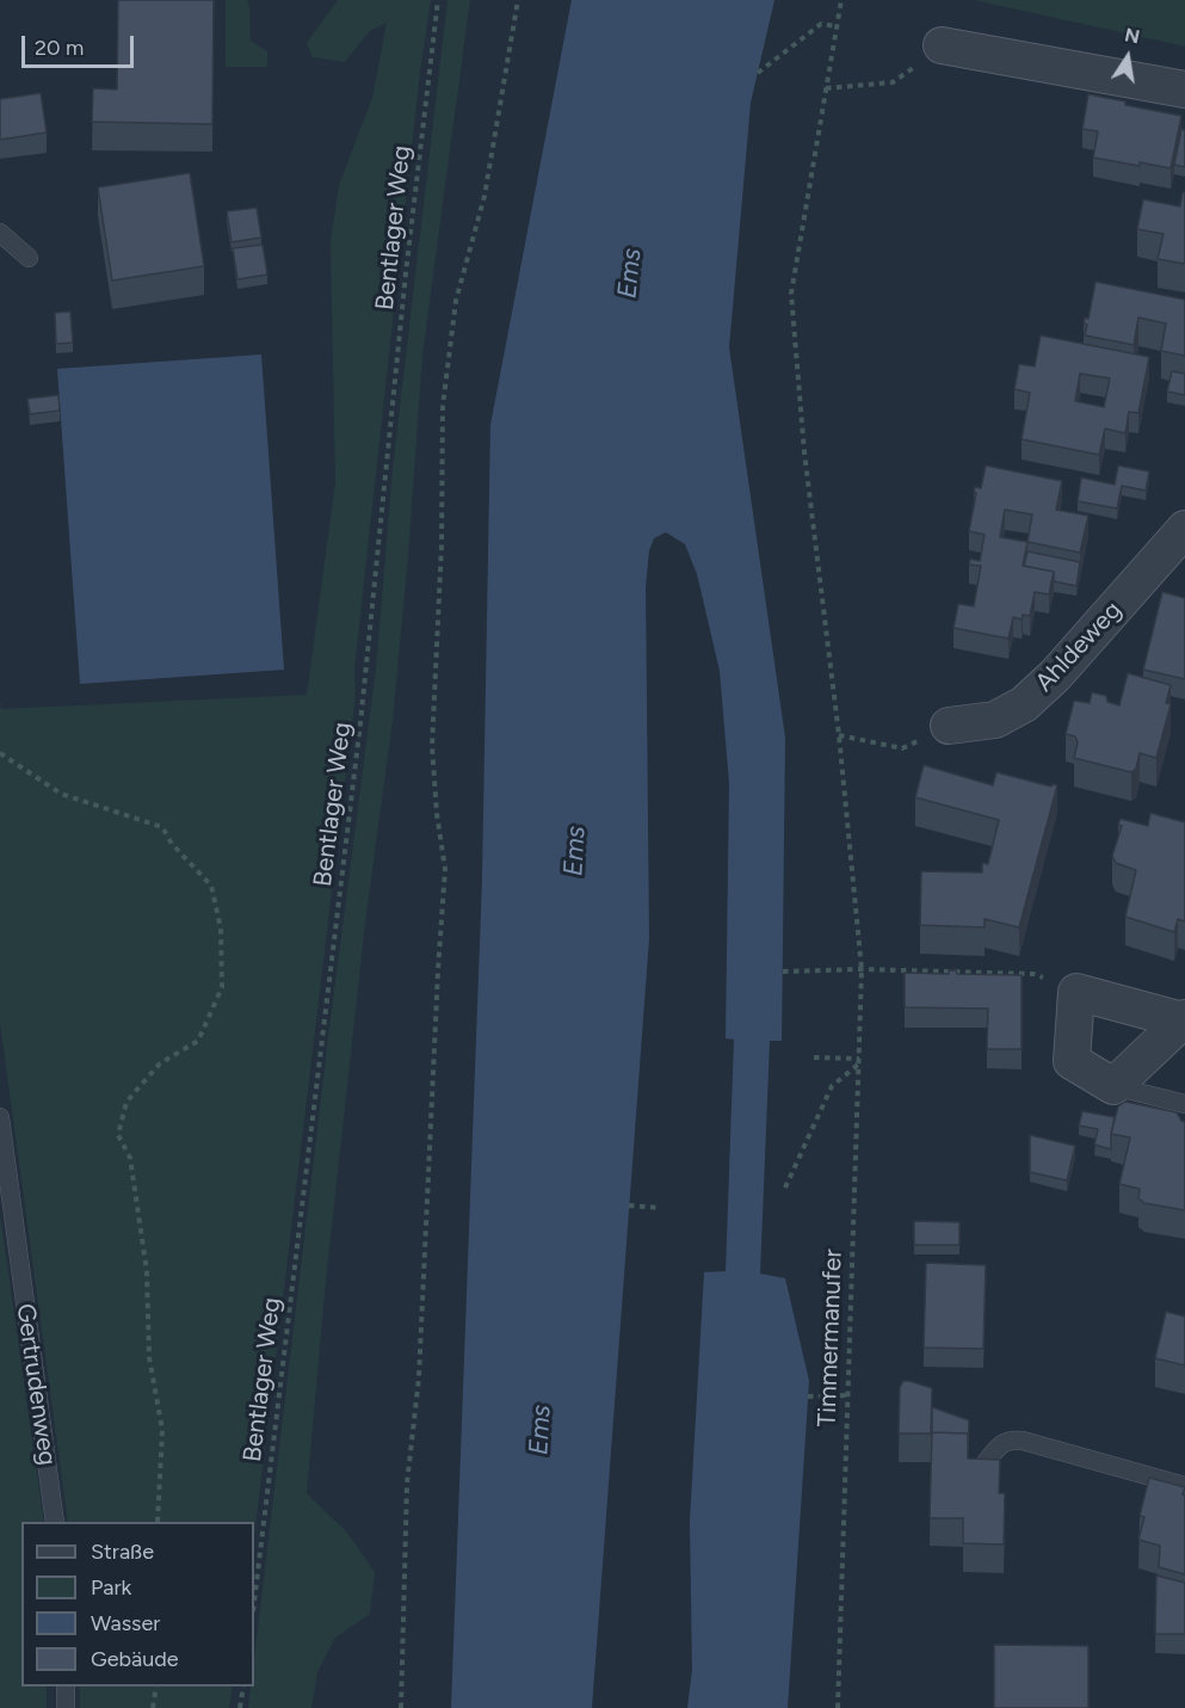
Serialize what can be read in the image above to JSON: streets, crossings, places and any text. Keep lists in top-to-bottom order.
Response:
{
  "streets": {
    "street": ["Ahldeweg"],
    "lane": ["Gertrudenweg"],
    "path": ["Bentlager Weg", "Timmermanufer"]
  },
  "water": ["Ems"],
  "legend": [
    "Straße",
    "Park",
    "Wasser",
    "Gebäude"
  ],
  "scale_bar": "20 m",
  "north": "top"
}
